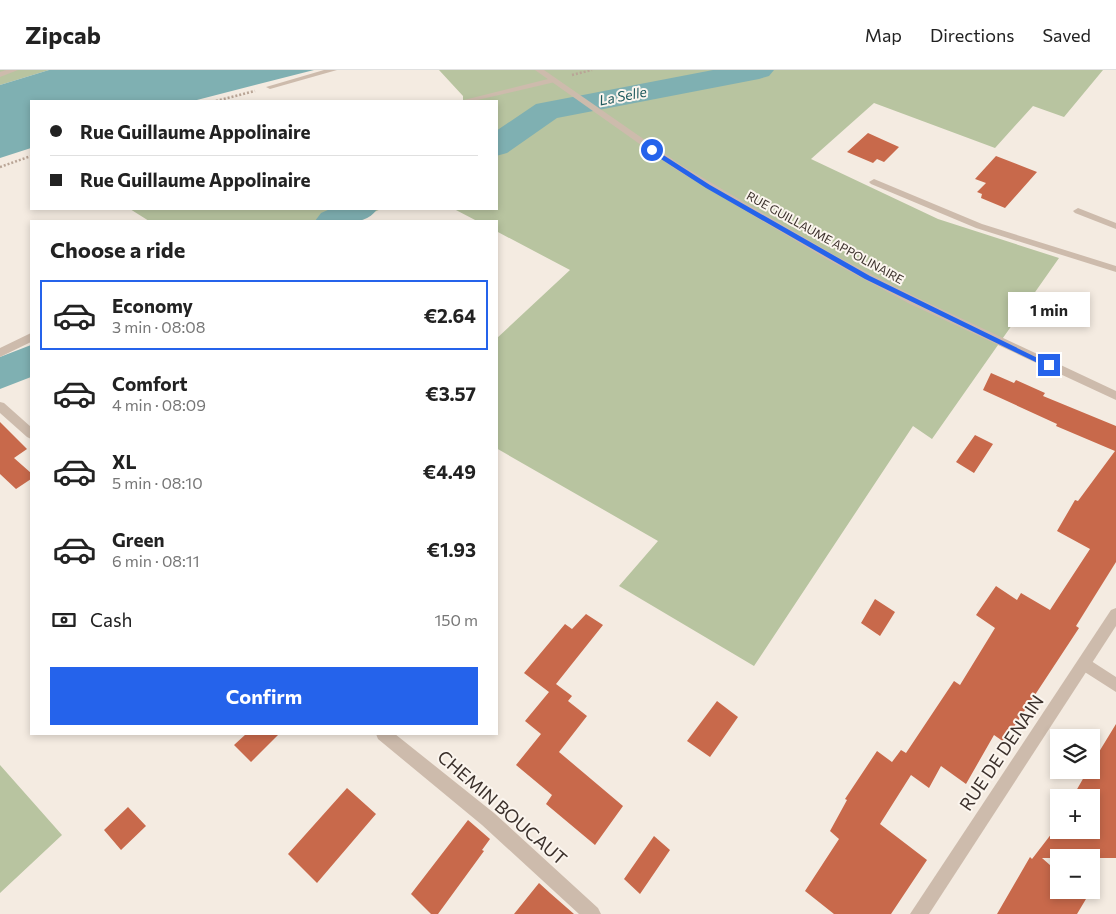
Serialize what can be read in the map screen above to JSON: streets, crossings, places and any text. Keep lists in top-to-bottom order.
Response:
{
  "streets": {
    "street": ["RUE GUILLAUME APPOLINAIRE", "RUE DE DENAIN", "CHEMIN BOUCAUT"]
  },
  "water": ["La Selle"],
  "page": {
    "header": "Zipcab",
    "nav": ["Map", "Directions", "Saved"],
    "banner": ["Rue Guillaume Appolinaire", "Rue Guillaume Appolinaire"],
    "heading": "Choose a ride",
    "list": [
      {
        "name": "Economy",
        "note": "3 min · 08:08",
        "value": "€2.64"
      },
      {
        "name": "Comfort",
        "note": "4 min · 08:09",
        "value": "€3.57"
      },
      {
        "name": "XL",
        "note": "5 min · 08:10",
        "value": "€4.49"
      },
      {
        "name": "Green",
        "note": "6 min · 08:11",
        "value": "€1.93"
      }
    ],
    "bubble": "1 min",
    "pay": ["Cash", "150 m"],
    "buttons": "Confirm",
    "map_buttons": ["+", "−"]
  }
}
